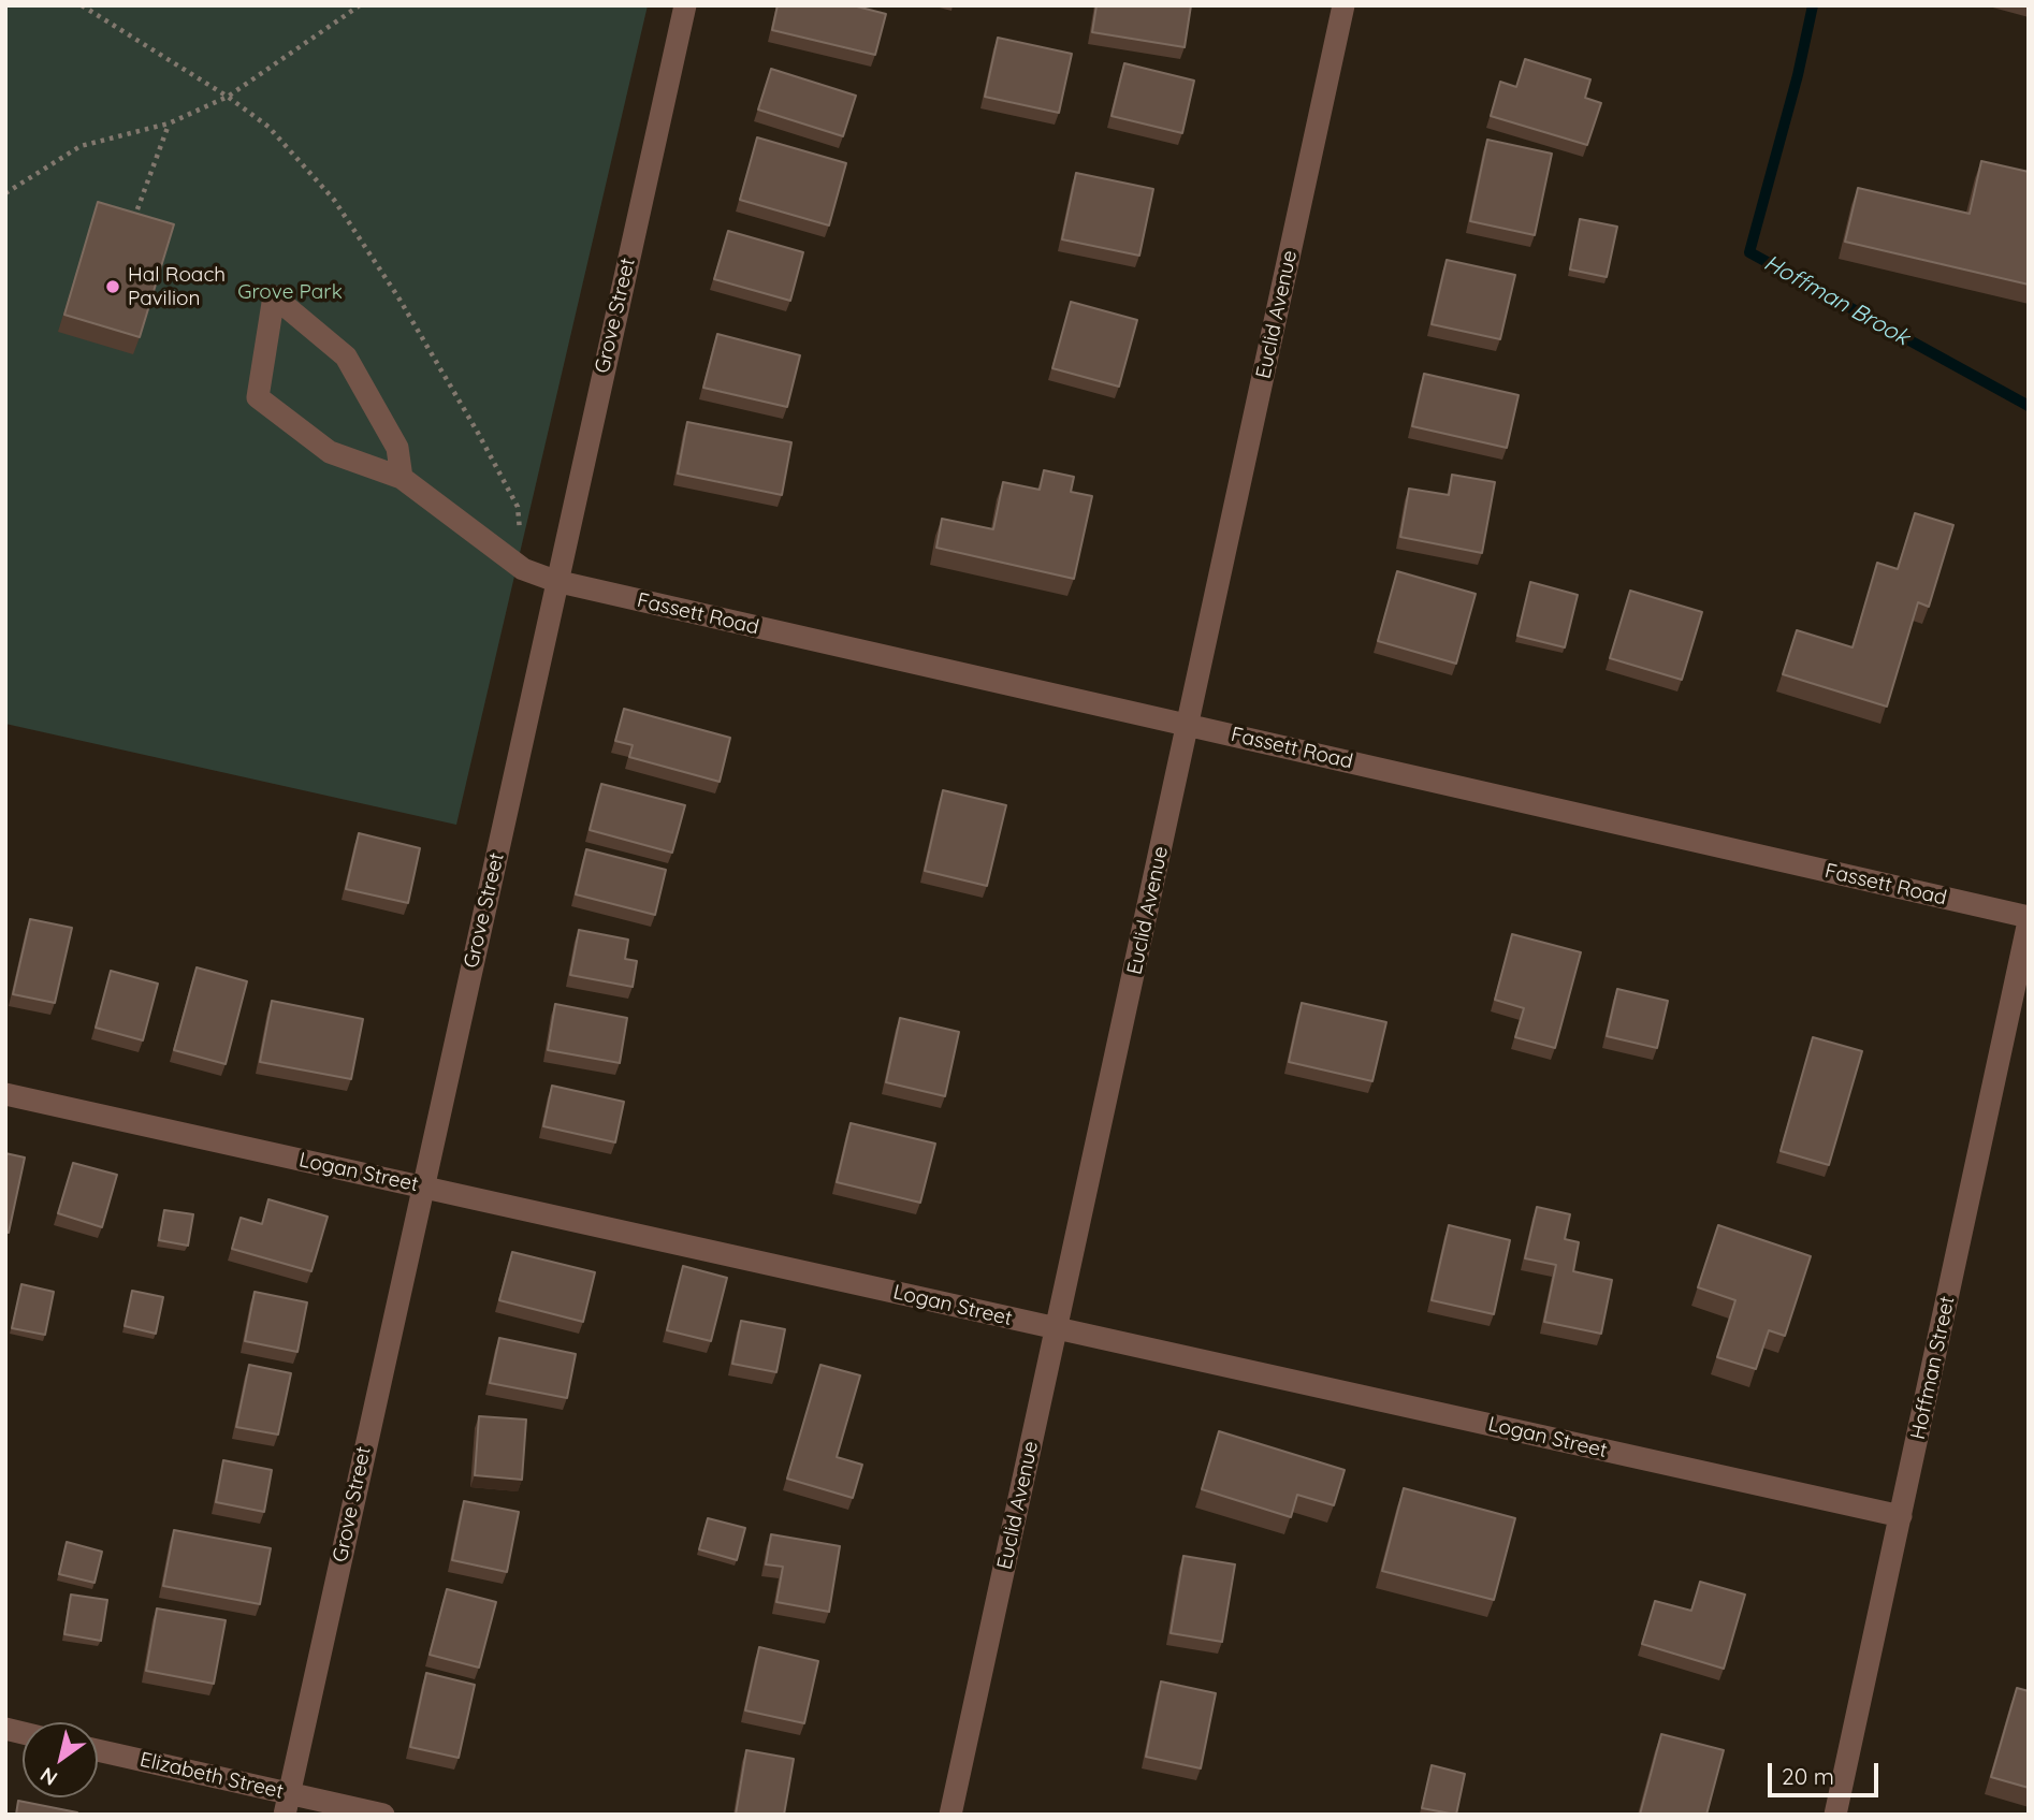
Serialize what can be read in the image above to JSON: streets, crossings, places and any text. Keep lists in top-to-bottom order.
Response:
{
  "streets": {
    "street": [
      "Euclid Avenue",
      "Grove Street",
      "Fassett Road",
      "Logan Street",
      "Hoffman Street",
      "Elizabeth Street"
    ]
  },
  "crossings": [
    ["Euclid Avenue", "Fassett Road"],
    ["Euclid Avenue", "Logan Street"],
    ["Grove Street", "Fassett Road"],
    ["Grove Street", "Logan Street"],
    ["Grove Street", "Elizabeth Street"],
    ["Fassett Road", "Hoffman Street"],
    ["Logan Street", "Hoffman Street"]
  ],
  "water": ["Hoffman Brook"],
  "parks": ["Grove Park"],
  "places": ["Hal Roach Pavilion"],
  "scale_bar": "20 m",
  "north": "bottom left"
}
